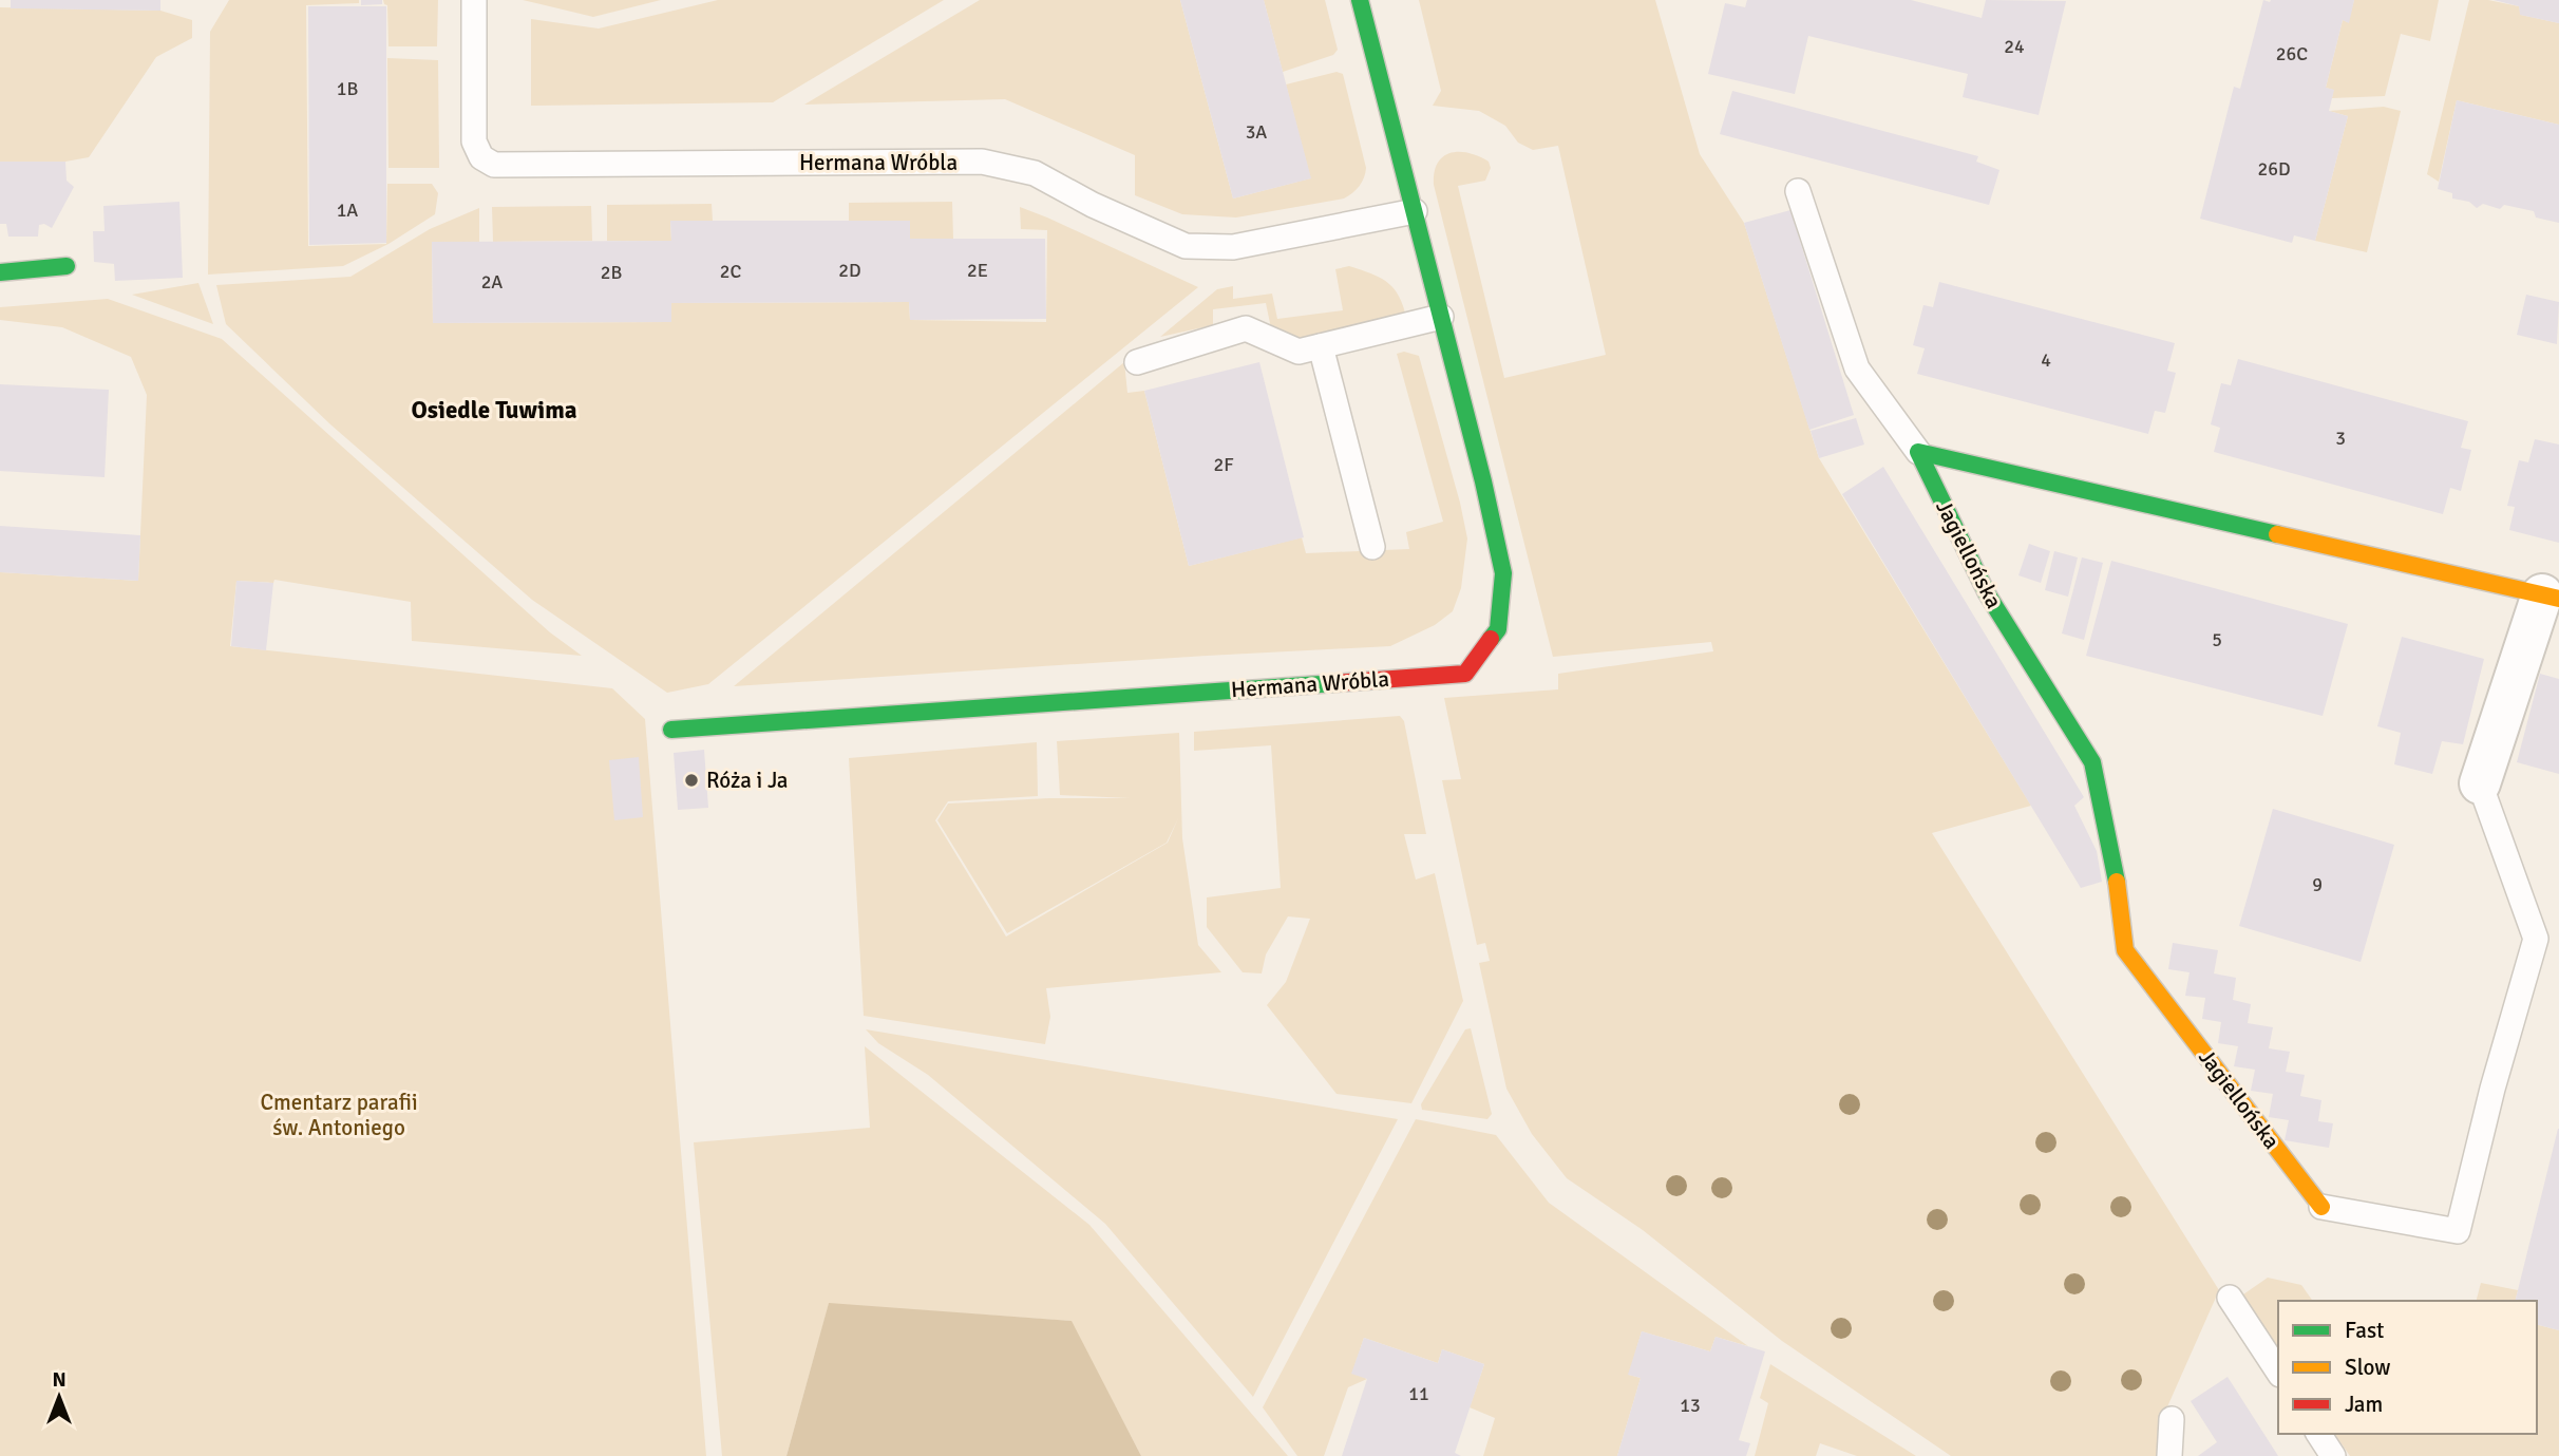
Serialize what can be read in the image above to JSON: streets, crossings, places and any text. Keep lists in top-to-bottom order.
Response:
{
  "streets": {
    "street": ["Hermana Wróbla", "Jagiellońska"]
  },
  "districts": ["Osiedle Tuwima"],
  "parks": ["Cmentarz parafii św. Antoniego"],
  "places": ["Róża i Ja"],
  "house_numbers": [
    "24",
    "26C",
    "1B",
    "3A",
    "26D",
    "1A",
    "2D",
    "2E",
    "2C",
    "2B",
    "2A",
    "4",
    "3",
    "2F",
    "5",
    "9",
    "11",
    "13"
  ],
  "legend": ["Fast", "Slow", "Jam"],
  "north": "top"
}
